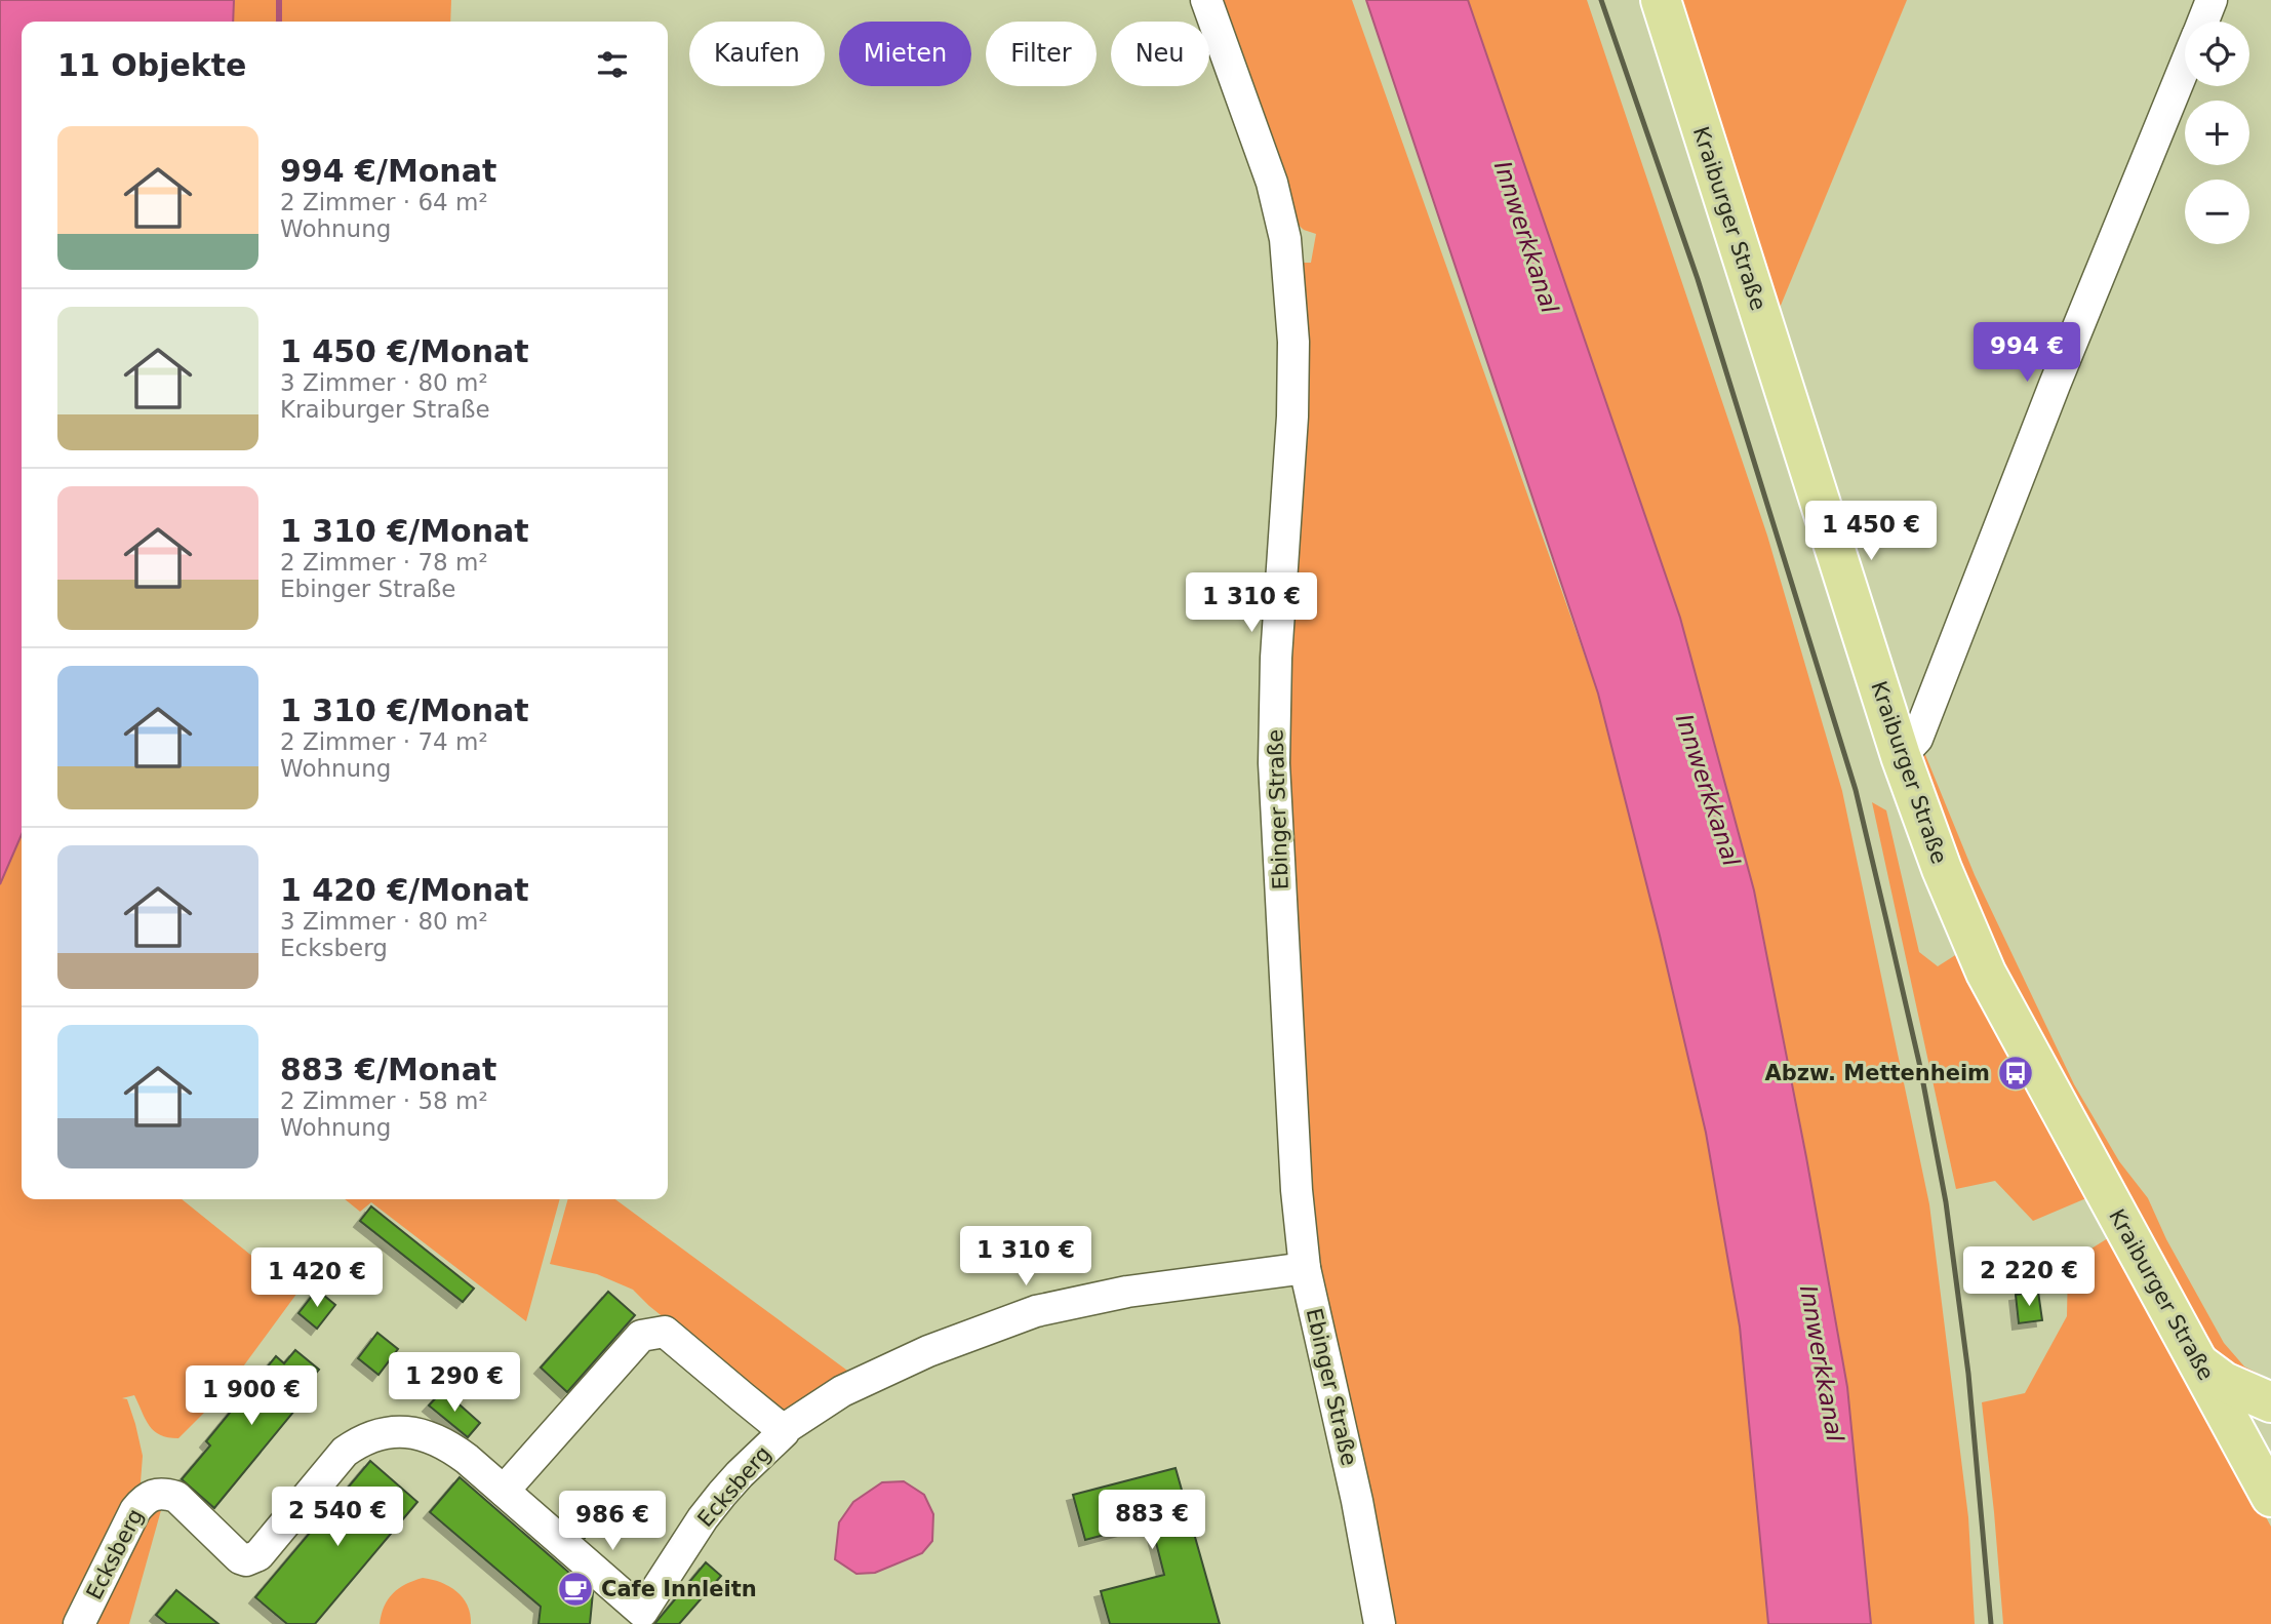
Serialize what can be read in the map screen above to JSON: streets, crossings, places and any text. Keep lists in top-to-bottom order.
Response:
{
  "streets": {
    "main road": ["Kraiburger Straße"],
    "street": ["Ebinger Straße", "Ecksberg"]
  },
  "water": ["Innwerkkanal"],
  "places": {
    "bus stop": ["Abzw. Mettenheim"],
    "cafe": ["Cafe Innleitn"]
  },
  "page": {
    "map_buttons": ["+", "−"],
    "chip": [
      "Kaufen",
      "Mieten",
      "Filter",
      "Neu"
    ],
    "heading": "11 Objekte",
    "list": [
      {
        "name": "994 €/Monat",
        "note": "2 Zimmer · 64 m² · Wohnung"
      },
      {
        "name": "1 450 €/Monat",
        "note": "3 Zimmer · 80 m² · Kraiburger Straße"
      },
      {
        "name": "1 310 €/Monat",
        "note": "2 Zimmer · 78 m² · Ebinger Straße"
      },
      {
        "name": "1 310 €/Monat",
        "note": "2 Zimmer · 74 m² · Wohnung"
      },
      {
        "name": "1 420 €/Monat",
        "note": "3 Zimmer · 80 m² · Ecksberg"
      },
      {
        "name": "883 €/Monat",
        "note": "2 Zimmer · 58 m² · Wohnung"
      }
    ],
    "price": [
      "994 €",
      "1 450 €",
      "1 310 €",
      "1 310 €",
      "2 220 €",
      "1 420 €",
      "1 290 €",
      "1 900 €",
      "2 540 €",
      "883 €",
      "986 €"
    ]
  }
}
